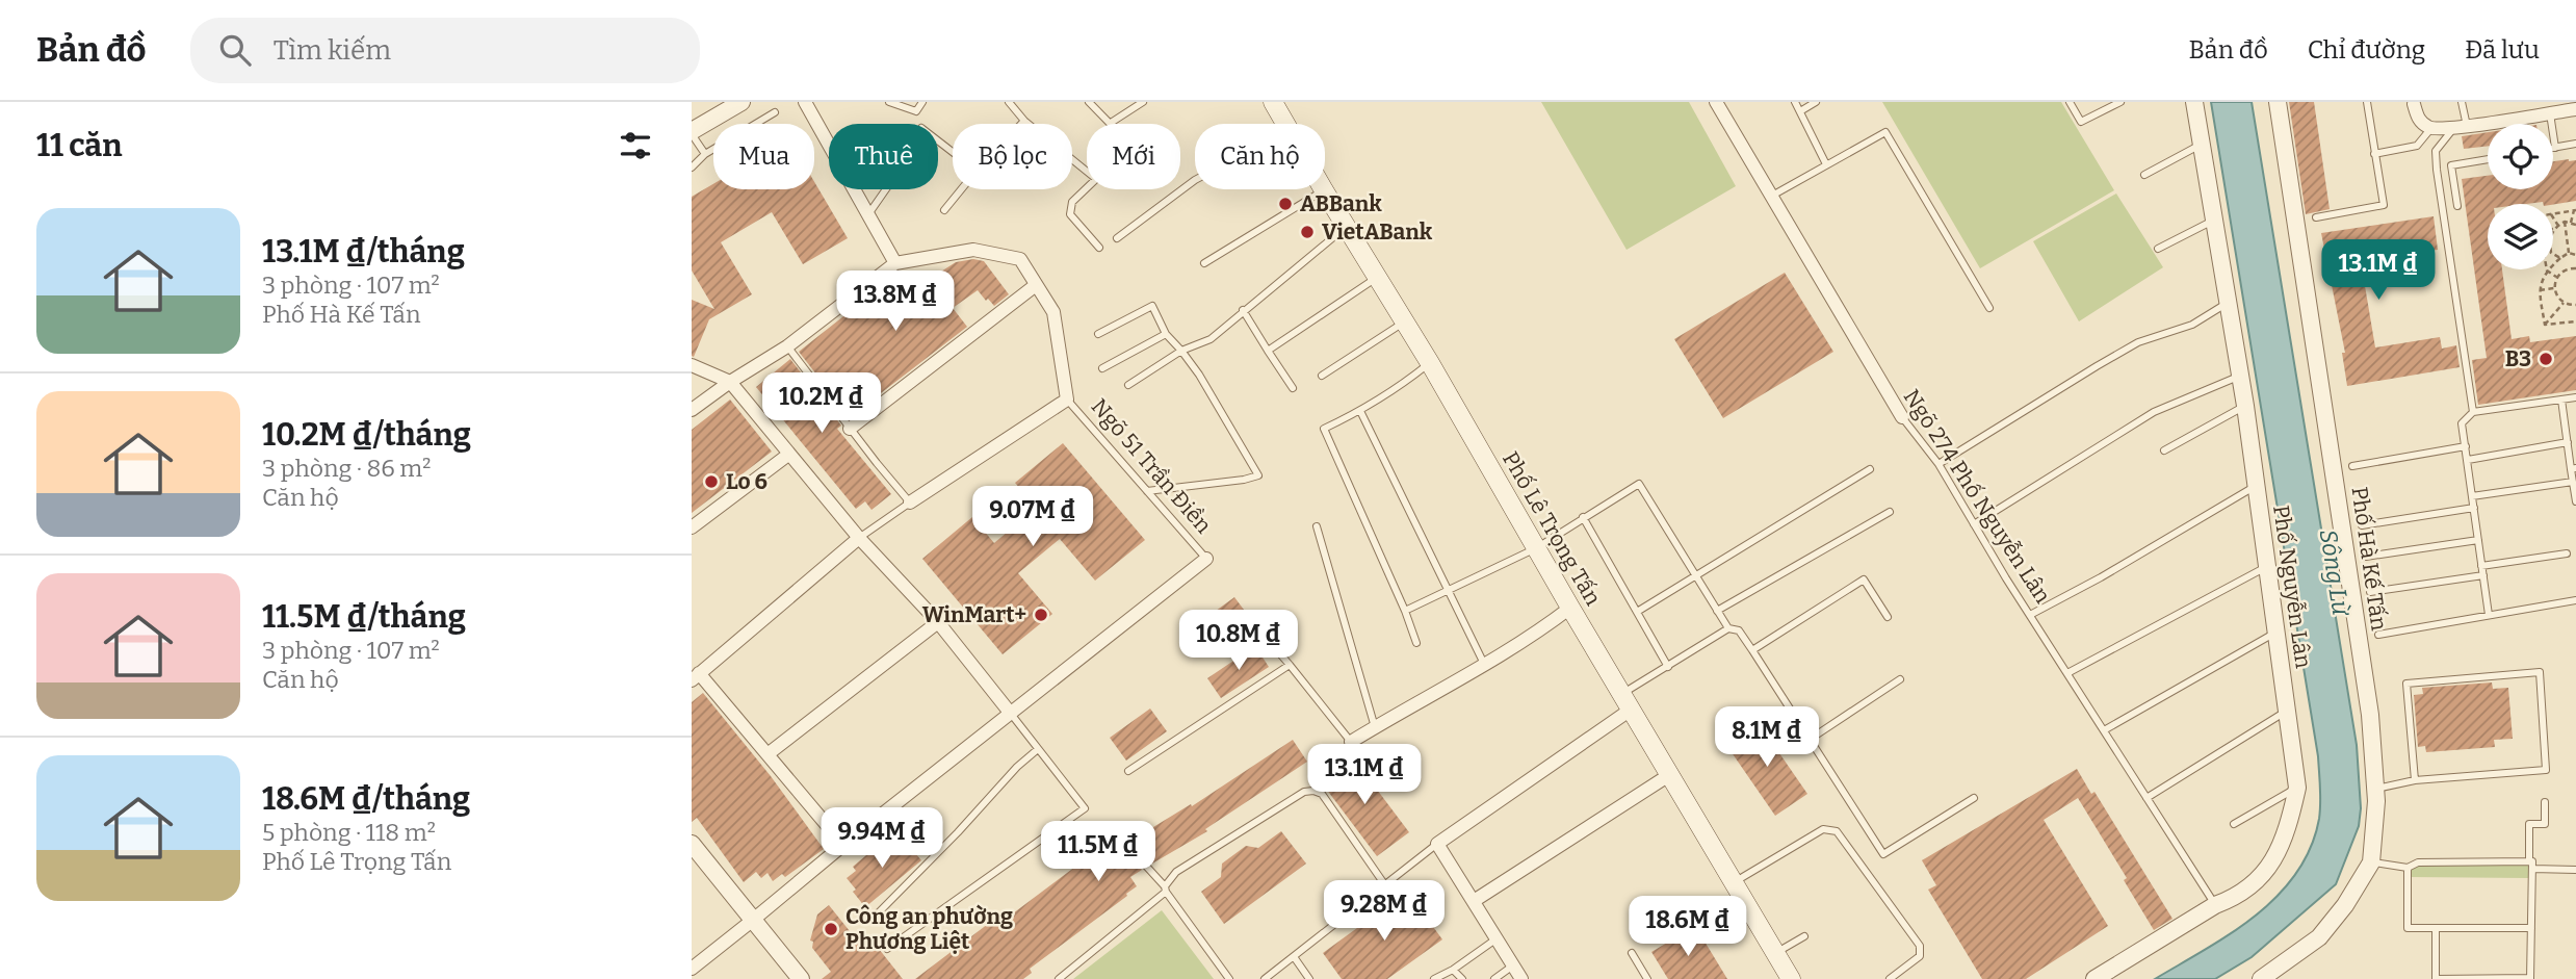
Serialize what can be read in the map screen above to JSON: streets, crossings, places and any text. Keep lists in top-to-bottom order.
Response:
{
  "streets": {
    "main road": ["Phố Lê Trọng Tấn"],
    "street": ["Ngõ 274 Phố Nguyễn Lân", "Phố Hà Kế Tấn", "Phố Nguyễn Lân"],
    "lane": ["Ngõ 51 Trần Điền"]
  },
  "crossings": [
    ["Ngõ 274 Phố Nguyễn Lân", "Phố Nguyễn Lân"]
  ],
  "water": ["Sông Lừ"],
  "places": [
    "ABBank",
    "VietABank",
    "B3",
    "Lo 6",
    "WinMart+",
    "Công an phường Phương Liệt"
  ],
  "page": {
    "header": "Bản đồ",
    "search": "Tìm kiếm",
    "nav": ["Bản đồ", "Chỉ đường", "Đã lưu"],
    "heading": "11 căn",
    "chip": [
      "Mua",
      "Thuê",
      "Bộ lọc",
      "Mới",
      "Căn hộ"
    ],
    "list": [
      {
        "name": "13.1M ₫/tháng",
        "note": "3 phòng · 107 m² · Phố Hà Kế Tấn"
      },
      {
        "name": "10.2M ₫/tháng",
        "note": "3 phòng · 86 m² · Căn hộ"
      },
      {
        "name": "11.5M ₫/tháng",
        "note": "3 phòng · 107 m² · Căn hộ"
      },
      {
        "name": "18.6M ₫/tháng",
        "note": "5 phòng · 118 m² · Phố Lê Trọng Tấn"
      }
    ],
    "price": [
      "13.1M ₫",
      "13.8M ₫",
      "10.2M ₫",
      "9.07M ₫",
      "10.8M ₫",
      "8.1M ₫",
      "13.1M ₫",
      "9.94M ₫",
      "11.5M ₫",
      "9.28M ₫",
      "18.6M ₫"
    ]
  }
}
